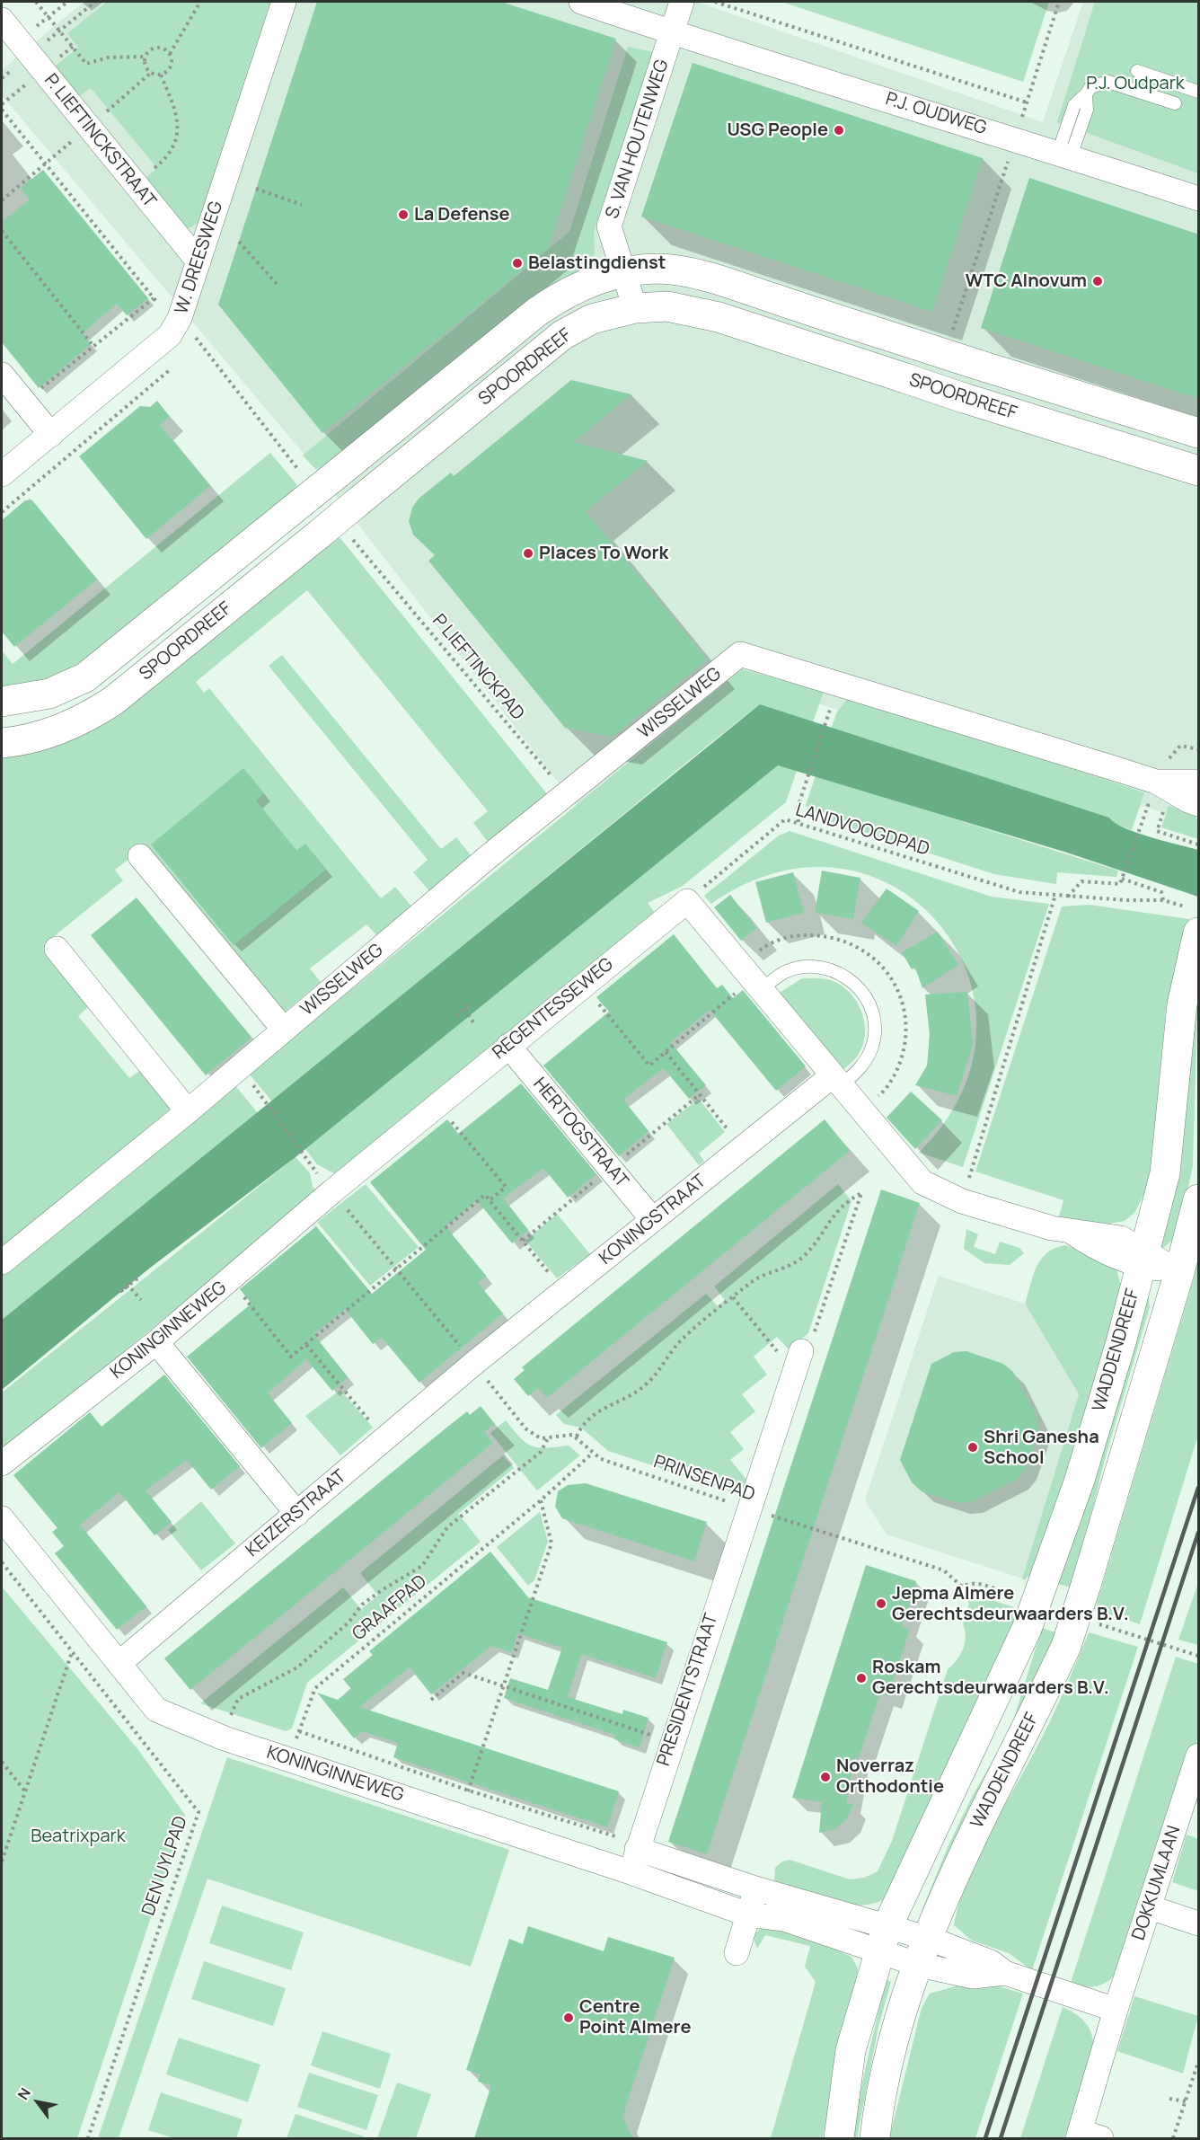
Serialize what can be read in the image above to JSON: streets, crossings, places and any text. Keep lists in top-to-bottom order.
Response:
{
  "streets": {
    "main road": ["SPOORDREEF", "WADDENDREEF"],
    "street": [
      "P.J. OUDWEG",
      "S. VAN HOUTENWEG",
      "P. LIEFTINCKSTRAAT",
      "W. DREESWEG",
      "WISSELWEG",
      "REGENTESSEWEG",
      "HERTOGSTRAAT",
      "KONINGSTRAAT",
      "KONINGINNEWEG",
      "KEIZERSTRAAT",
      "PRESIDENTSTRAAT",
      "DOKKUMLAAN"
    ],
    "path": [
      "P LIEFTINCKPAD",
      "LANDVOOGDPAD",
      "PRINSENPAD",
      "GRAAFPAD",
      "DEN UYLPAD"
    ]
  },
  "crossings": [
    ["P.J. OUDWEG", "S. VAN HOUTENWEG"],
    ["S. VAN HOUTENWEG", "SPOORDREEF"],
    ["P. LIEFTINCKSTRAAT", "W. DREESWEG"],
    ["P LIEFTINCKPAD", "WISSELWEG"],
    ["LANDVOOGDPAD", "REGENTESSEWEG"],
    ["REGENTESSEWEG", "HERTOGSTRAAT"],
    ["REGENTESSEWEG", "KONINGINNEWEG"],
    ["HERTOGSTRAAT", "KONINGSTRAAT"],
    ["KONINGSTRAAT", "KEIZERSTRAAT"],
    ["KONINGINNEWEG", "WADDENDREEF"],
    ["KONINGINNEWEG", "KEIZERSTRAAT"],
    ["KONINGINNEWEG", "GRAAFPAD"],
    ["KONINGINNEWEG", "PRESIDENTSTRAAT"],
    ["PRINSENPAD", "GRAAFPAD"],
    ["PRINSENPAD", "PRESIDENTSTRAAT"]
  ],
  "parks": ["P.J. Oudpark", "Beatrixpark"],
  "places": [
    "USG People",
    "La Defense",
    "Belastingdienst",
    "WTC Alnovum",
    "Places To Work",
    "Shri Ganesha School",
    "Jepma Almere Gerechtsdeurwaarders B.V.",
    "Roskam Gerechtsdeurwaarders B.V.",
    "Noverraz Orthodontie",
    "Centre Point Almere"
  ],
  "north": "top left"
}
